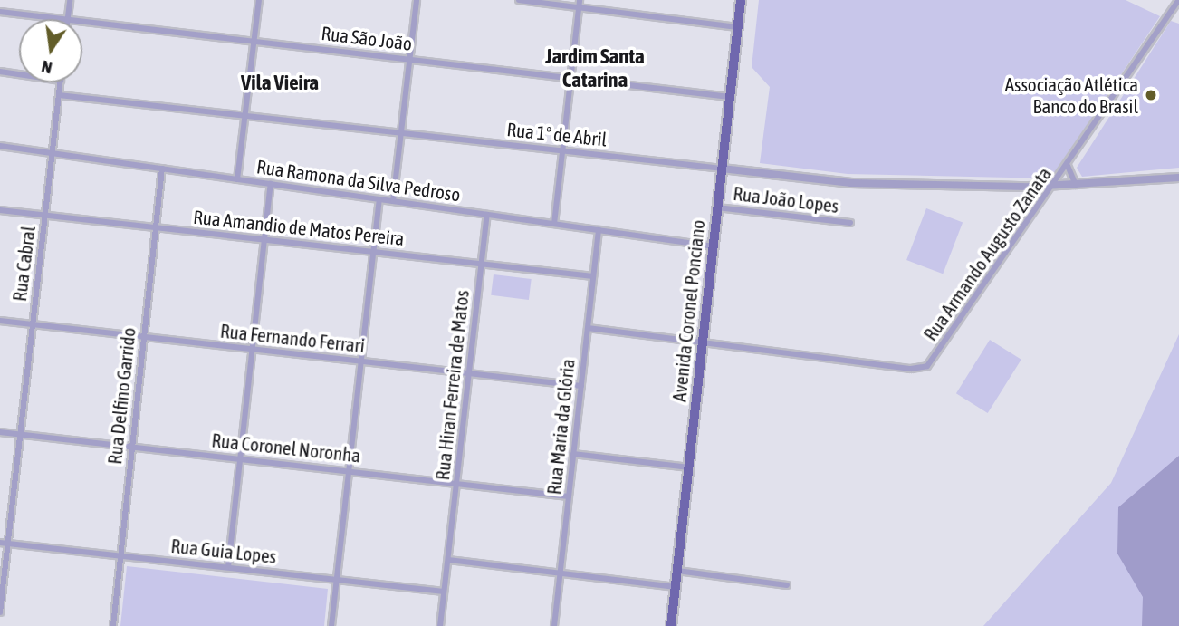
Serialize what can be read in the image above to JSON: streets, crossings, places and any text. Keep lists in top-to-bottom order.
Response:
{
  "streets": {
    "main road": ["Avenida Coronel Ponciano"],
    "street": [
      "Rua São João",
      "Rua 1º de Abril",
      "Rua Ramona da Silva Pedroso",
      "Rua João Lopes",
      "Rua Amandio de Matos Pereira",
      "Rua Armando Augusto Zanata",
      "Rua Cabral",
      "Rua Fernando Ferrari",
      "Rua Hiran Ferreira de Matos",
      "Rua Delfino Garrido",
      "Rua Maria da Glória",
      "Rua Coronel Noronha",
      "Rua Guia Lopes"
    ]
  },
  "crossings": [
    ["Rua São João", "Avenida Coronel Ponciano"],
    ["Rua 1º de Abril", "Rua Armando Augusto Zanata"],
    ["Rua 1º de Abril", "Rua Cabral"],
    ["Rua 1º de Abril", "Avenida Coronel Ponciano"],
    ["Rua Ramona da Silva Pedroso", "Rua Cabral"],
    ["Rua Ramona da Silva Pedroso", "Avenida Coronel Ponciano"],
    ["Rua Ramona da Silva Pedroso", "Rua Hiran Ferreira de Matos"],
    ["Rua Ramona da Silva Pedroso", "Rua Delfino Garrido"],
    ["Rua Ramona da Silva Pedroso", "Rua Maria da Glória"],
    ["Rua João Lopes", "Avenida Coronel Ponciano"],
    ["Rua Amandio de Matos Pereira", "Rua Cabral"],
    ["Rua Amandio de Matos Pereira", "Rua Hiran Ferreira de Matos"],
    ["Rua Amandio de Matos Pereira", "Rua Delfino Garrido"],
    ["Rua Amandio de Matos Pereira", "Rua Maria da Glória"],
    ["Rua Armando Augusto Zanata", "Avenida Coronel Ponciano"],
    ["Rua Armando Augusto Zanata", "Rua Maria da Glória"],
    ["Rua Cabral", "Rua Fernando Ferrari"],
    ["Rua Cabral", "Rua Coronel Noronha"],
    ["Rua Cabral", "Rua Guia Lopes"],
    ["Rua Fernando Ferrari", "Rua Hiran Ferreira de Matos"],
    ["Rua Fernando Ferrari", "Rua Delfino Garrido"],
    ["Rua Fernando Ferrari", "Rua Maria da Glória"],
    ["Rua Hiran Ferreira de Matos", "Rua Coronel Noronha"],
    ["Rua Hiran Ferreira de Matos", "Rua Guia Lopes"],
    ["Rua Delfino Garrido", "Rua Coronel Noronha"],
    ["Rua Delfino Garrido", "Rua Guia Lopes"],
    ["Rua Maria da Glória", "Rua Coronel Noronha"]
  ],
  "districts": ["Jardim Santa Catarina", "Vila Vieira"],
  "places": ["Associação Atlética Banco do Brasil"],
  "north": "bottom"
}
